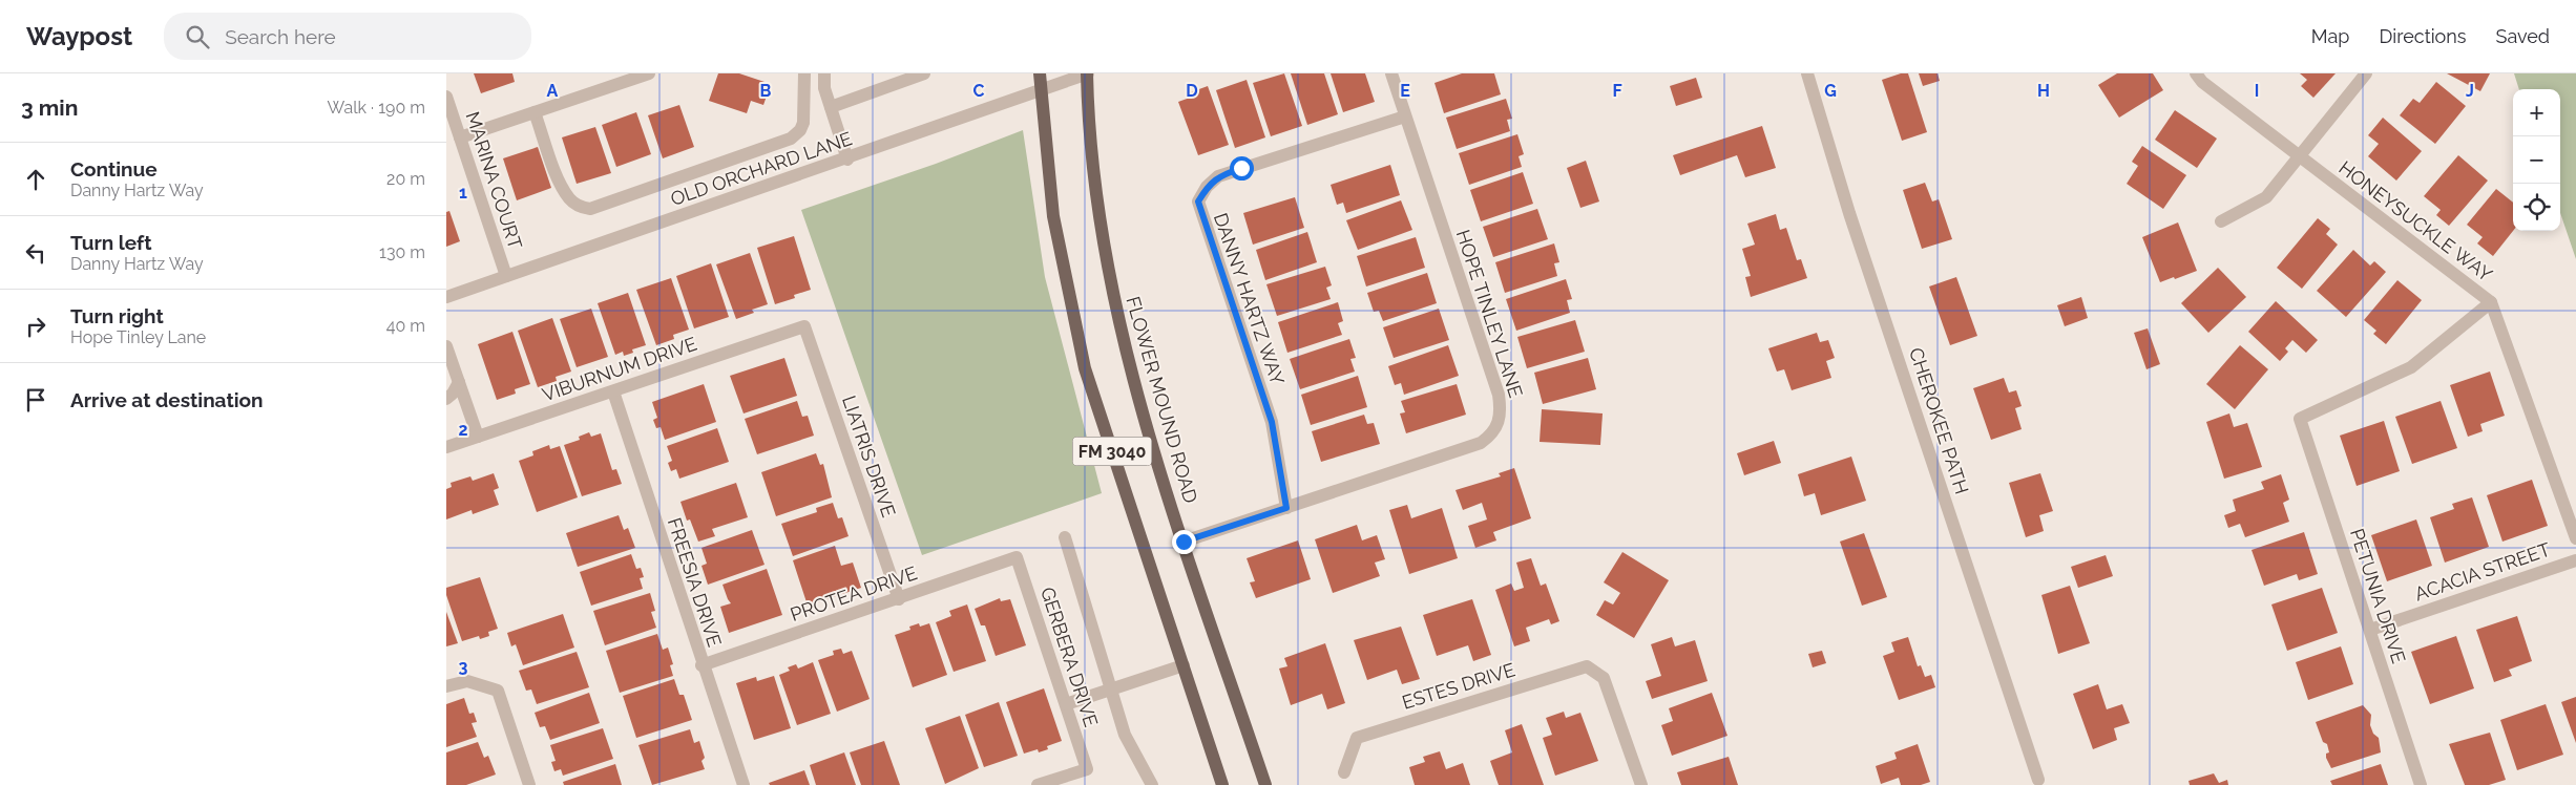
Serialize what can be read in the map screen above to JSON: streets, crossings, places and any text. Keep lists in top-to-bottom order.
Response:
{
  "streets": {
    "main road": ["FLOWER MOUND ROAD", "FM 3040"],
    "street": [
      "OLD ORCHARD LANE",
      "MARINA COURT",
      "HONEYSUCKLE WAY",
      "DANNY HARTZ WAY",
      "HOPE TINLEY LANE",
      "VIBURNUM DRIVE",
      "CHEROKEE PATH",
      "LIATRIS DRIVE",
      "ACACIA STREET",
      "FREESIA DRIVE",
      "PROTEA DRIVE",
      "PETUNIA DRIVE",
      "GERBERA DRIVE",
      "ESTES DRIVE"
    ]
  },
  "crossings": [
    ["OLD ORCHARD LANE", "MARINA COURT"],
    ["OLD ORCHARD LANE", "FLOWER MOUND ROAD"],
    ["OLD ORCHARD LANE", "FM 3040"],
    ["HONEYSUCKLE WAY", "PETUNIA DRIVE"],
    ["DANNY HARTZ WAY", "HOPE TINLEY LANE"],
    ["HOPE TINLEY LANE", "FLOWER MOUND ROAD"],
    ["VIBURNUM DRIVE", "LIATRIS DRIVE"],
    ["VIBURNUM DRIVE", "FREESIA DRIVE"],
    ["LIATRIS DRIVE", "PROTEA DRIVE"],
    ["ACACIA STREET", "PETUNIA DRIVE"],
    ["FREESIA DRIVE", "PROTEA DRIVE"],
    ["PROTEA DRIVE", "GERBERA DRIVE"]
  ],
  "page": {
    "header": "Waypost",
    "search": "Search here",
    "nav": ["Map", "Directions", "Saved"],
    "heading": ["3 min", "Walk · 190 m"],
    "map_buttons": ["+", "−"],
    "list": [
      ["Continue", "Danny Hartz Way", "20 m"],
      ["Turn left", "Danny Hartz Way", "130 m"],
      ["Turn right", "Hope Tinley Lane", "40 m"],
      "Arrive at destination"
    ]
  },
  "grid": {
    "columns": [
      "A",
      "B",
      "C",
      "D",
      "E",
      "F",
      "G",
      "H",
      "I",
      "J"
    ],
    "rows": ["1", "2", "3"]
  }
}
